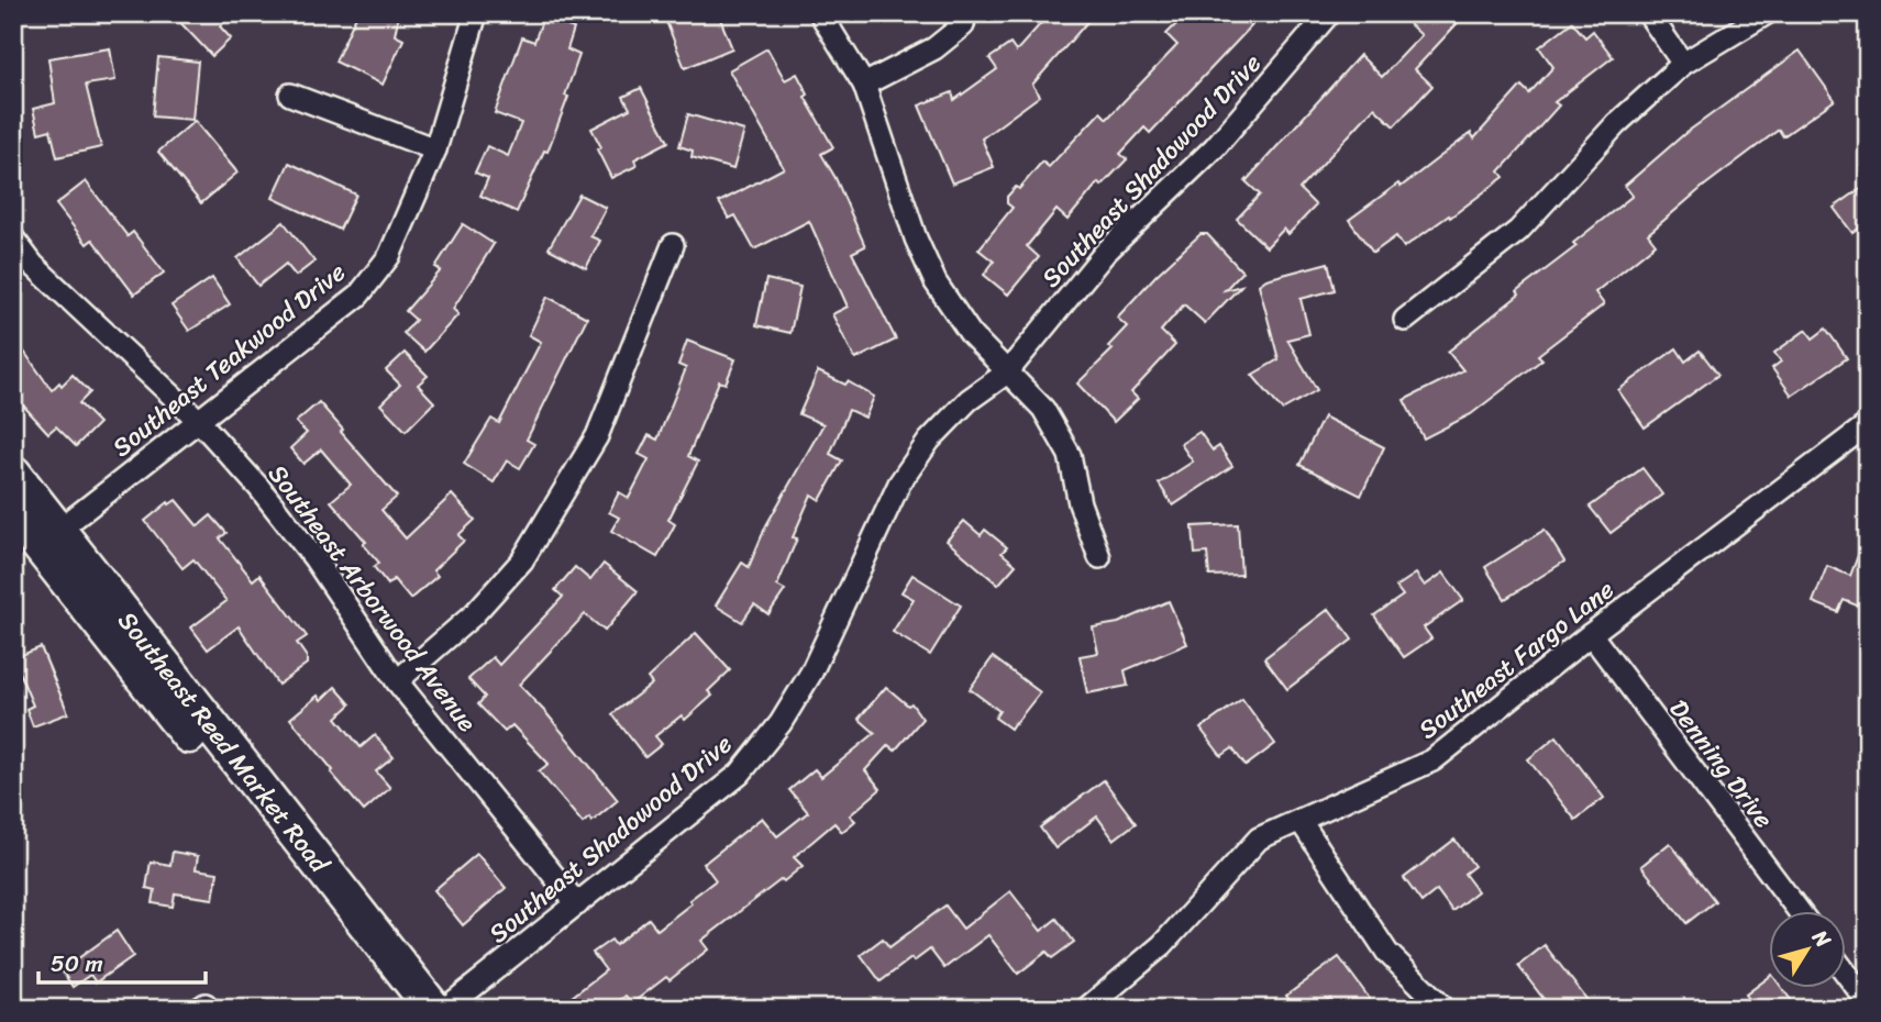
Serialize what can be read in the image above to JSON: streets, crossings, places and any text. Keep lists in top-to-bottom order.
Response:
{
  "streets": {
    "main road": ["Southeast Reed Market Road"],
    "street": [
      "Southeast Shadowood Drive",
      "Southeast Teakwood Drive",
      "Southeast Arborwood Avenue",
      "Southeast Fargo Lane",
      "Denning Drive"
    ]
  },
  "crossings": [
    ["Southeast Shadowood Drive", "Southeast Arborwood Avenue"],
    ["Southeast Teakwood Drive", "Southeast Arborwood Avenue"],
    ["Southeast Teakwood Drive", "Southeast Reed Market Road"],
    ["Southeast Fargo Lane", "Denning Drive"]
  ],
  "scale_bar": "50 m",
  "north": "top right"
}
